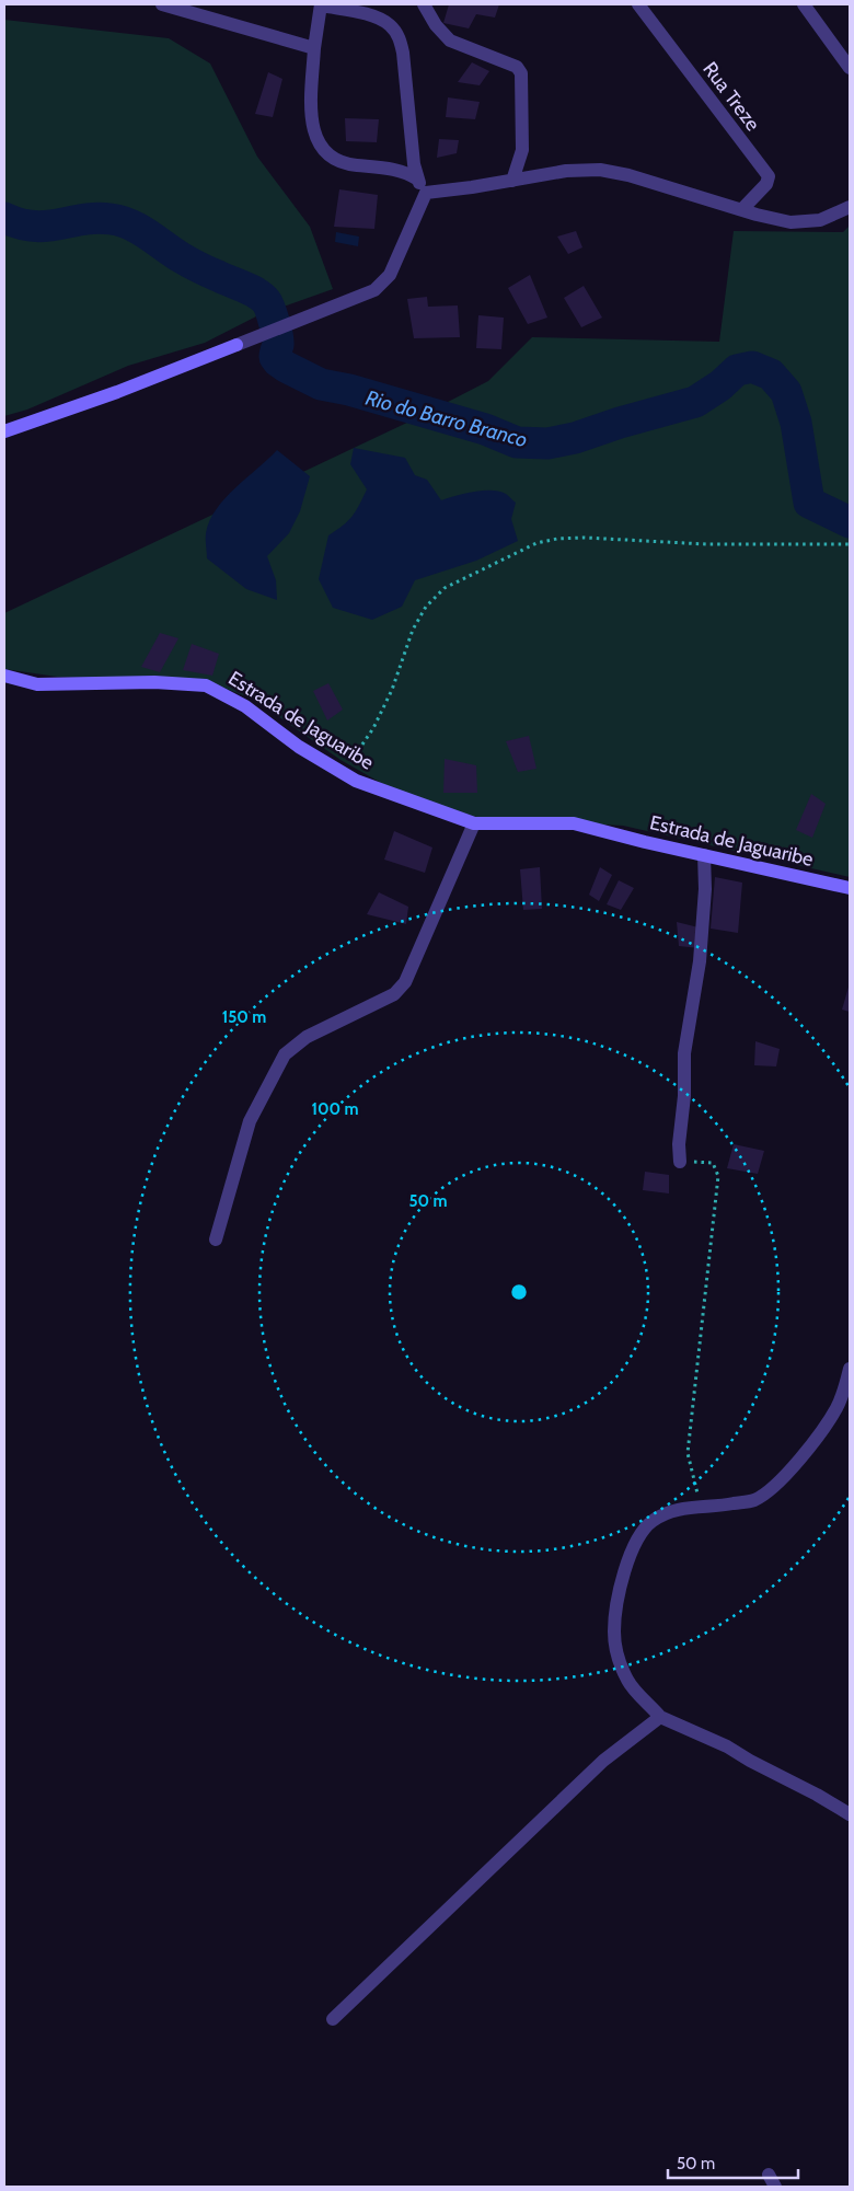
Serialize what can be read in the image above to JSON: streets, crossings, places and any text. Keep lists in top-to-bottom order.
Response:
{
  "streets": {
    "street": ["Rua Treze", "Estrada de Jaguaribe"]
  },
  "water": ["Rio do Barro Branco"],
  "scale_bar": "50 m",
  "rings": ["150 m", "100 m", "50 m"]
}
